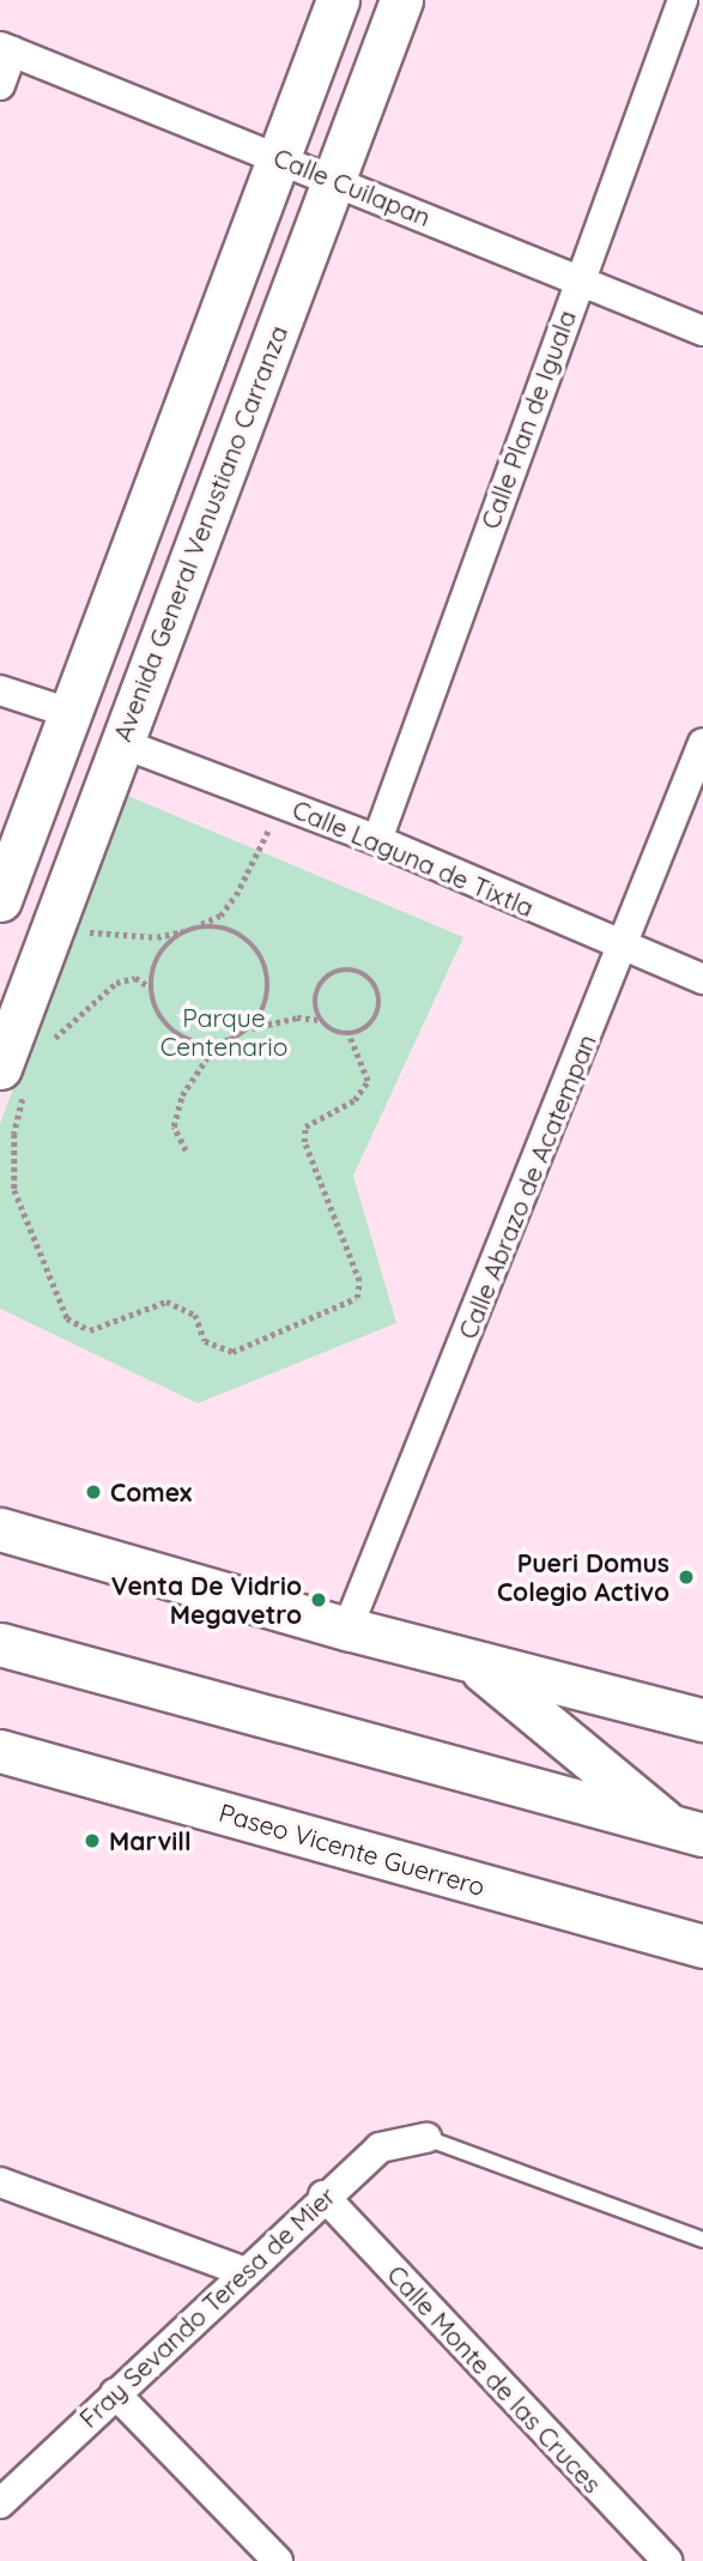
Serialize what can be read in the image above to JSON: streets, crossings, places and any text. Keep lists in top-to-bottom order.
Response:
{
  "streets": {
    "main road": ["Avenida General Venustiano Carranza", "Paseo Vicente Guerrero"],
    "street": [
      "Calle Cuilapan",
      "Calle Plan de Iguala",
      "Calle Laguna de Tixtla",
      "Calle Abrazo de Acatempan",
      "Fray Sevando Teresa de Mier",
      "Calle Monte de las Cruces"
    ]
  },
  "crossings": [
    ["Calle Cuilapan", "Calle Plan de Iguala"],
    ["Calle Cuilapan", "Avenida General Venustiano Carranza"],
    ["Calle Plan de Iguala", "Calle Laguna de Tixtla"],
    ["Avenida General Venustiano Carranza", "Calle Laguna de Tixtla"],
    ["Calle Laguna de Tixtla", "Calle Abrazo de Acatempan"],
    ["Fray Sevando Teresa de Mier", "Calle Monte de las Cruces"]
  ],
  "parks": ["Parque Centenario"],
  "places": [
    "Comex",
    "Pueri Domus Colegio Activo",
    "Venta De Vidrio Megavetro",
    "Marvill"
  ]
}
